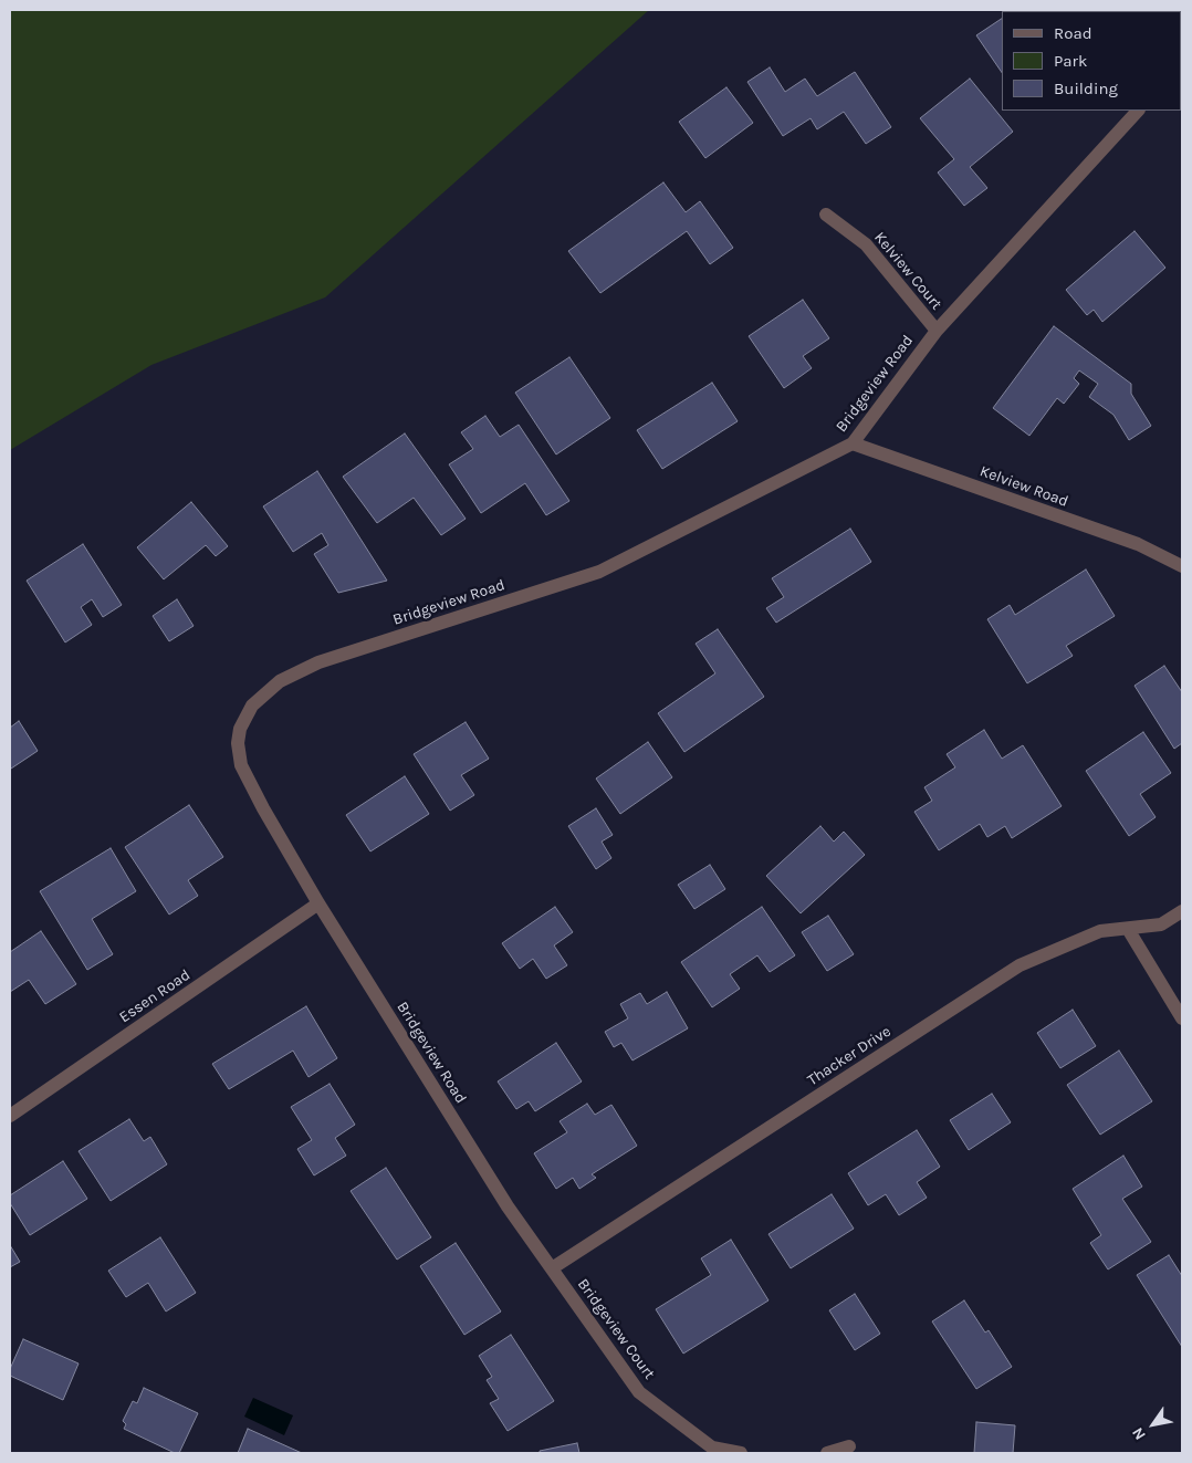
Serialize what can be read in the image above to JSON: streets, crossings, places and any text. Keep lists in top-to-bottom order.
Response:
{
  "streets": {
    "street": [
      "Kelview Court",
      "Bridgeview Road",
      "Kelview Road",
      "Essen Road",
      "Thacker Drive",
      "Bridgeview Court"
    ]
  },
  "crossings": [
    ["Kelview Court", "Bridgeview Road"],
    ["Bridgeview Road", "Kelview Road"],
    ["Bridgeview Road", "Essen Road"],
    ["Bridgeview Road", "Thacker Drive"],
    ["Bridgeview Road", "Bridgeview Court"],
    ["Thacker Drive", "Bridgeview Court"]
  ],
  "legend": ["Road", "Park", "Building"],
  "north": "bottom left"
}
